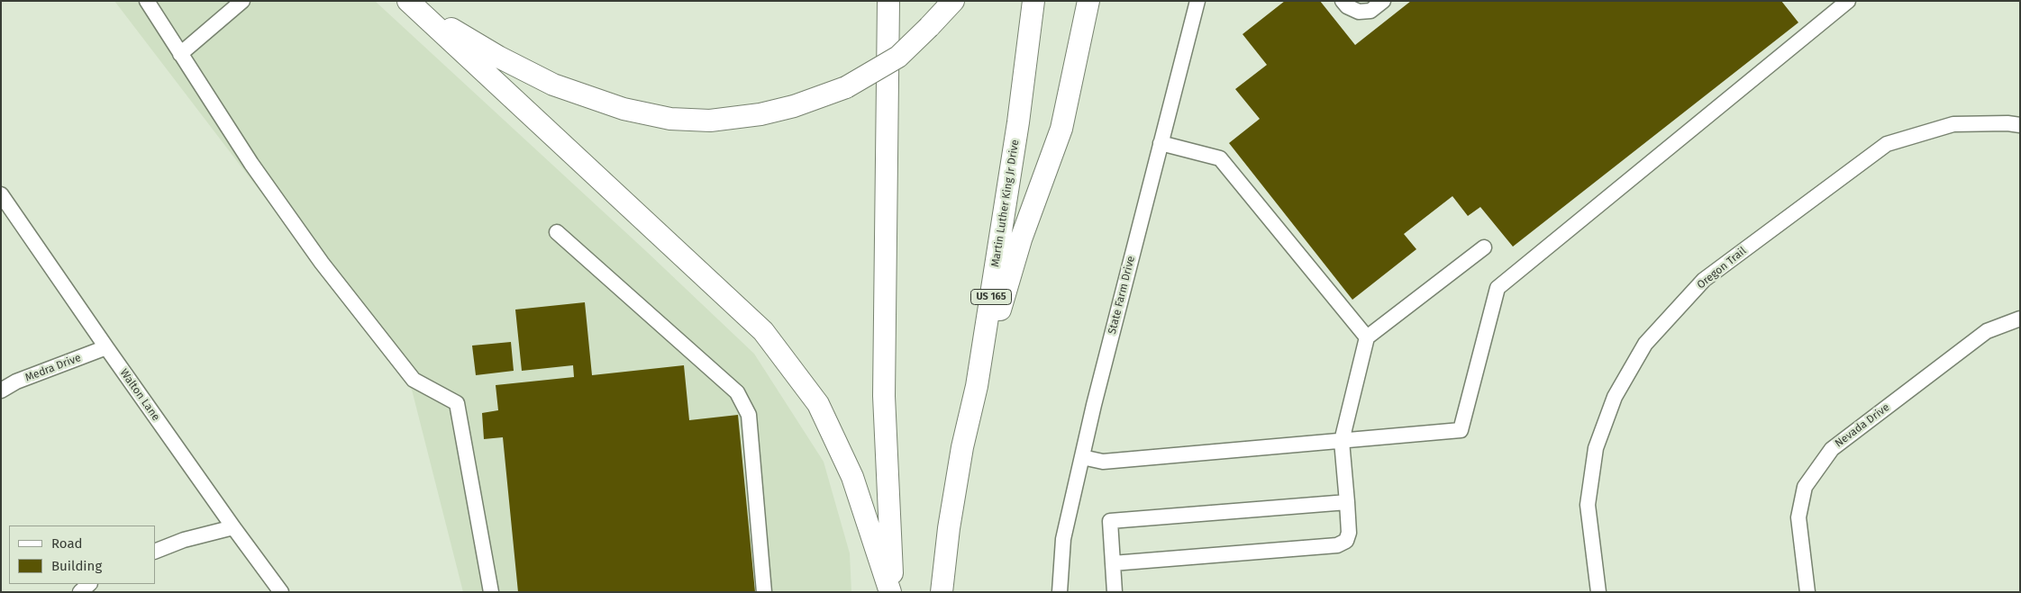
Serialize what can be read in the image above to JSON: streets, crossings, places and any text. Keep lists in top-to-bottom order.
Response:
{
  "streets": {
    "highway": ["Martin Luther King Jr Drive", "US 165"],
    "street": [
      "Oregon Trail",
      "State Farm Drive",
      "Medra Drive",
      "Walton Lane",
      "Nevada Drive"
    ]
  },
  "crossings": [
    ["Medra Drive", "Walton Lane"]
  ],
  "legend": ["Road", "Building"]
}
